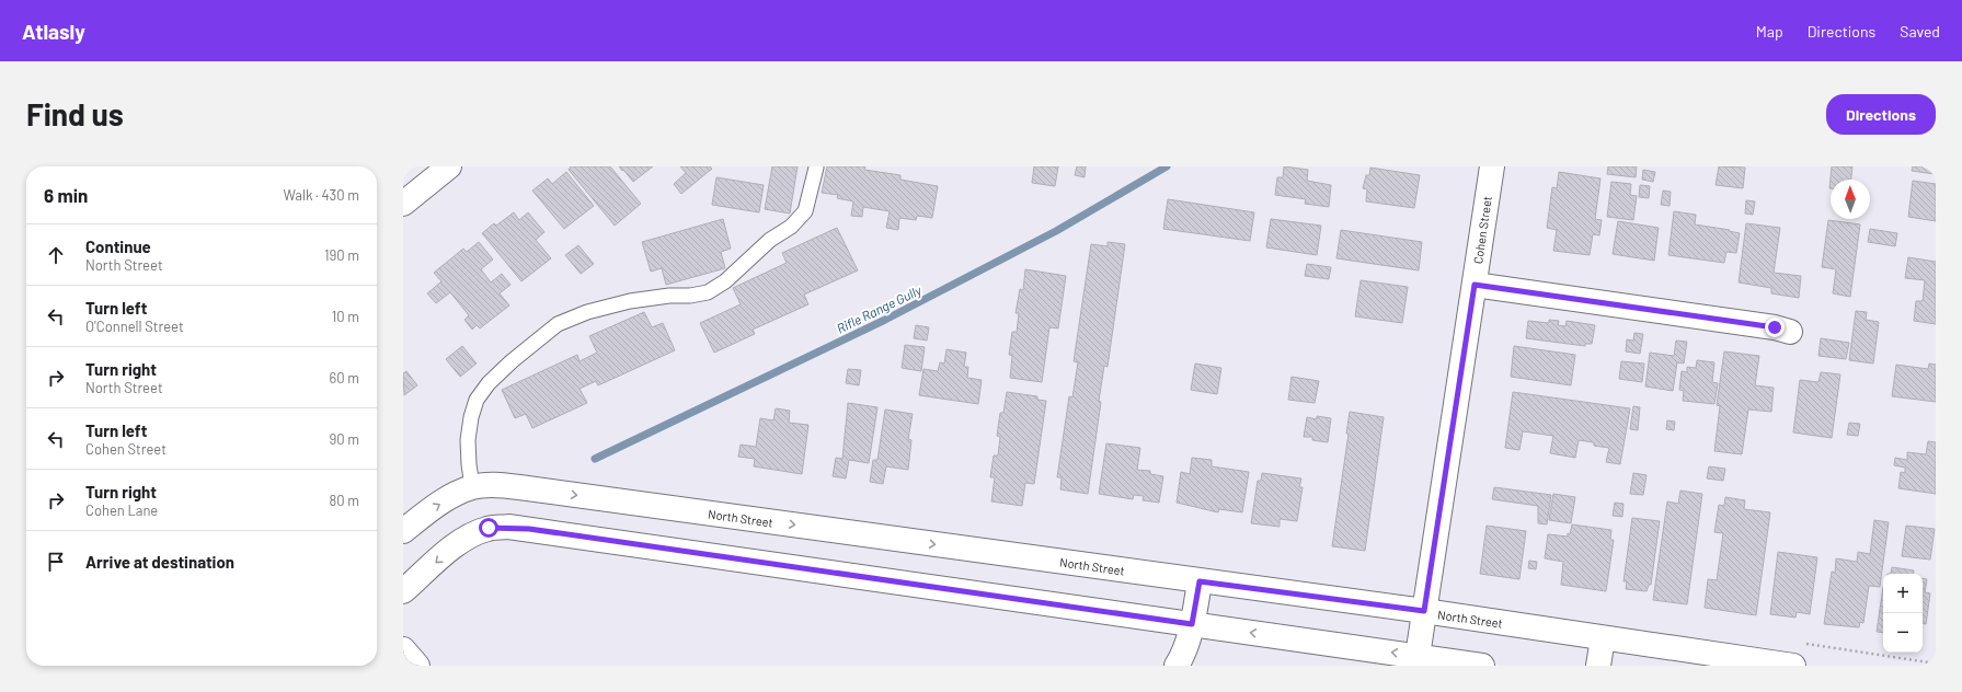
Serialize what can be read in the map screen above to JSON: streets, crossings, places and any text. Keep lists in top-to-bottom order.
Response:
{
  "streets": {
    "street": ["Cohen Street", "North Street"]
  },
  "crossings": [
    ["Cohen Street", "North Street"]
  ],
  "water": ["Rifle Range Gully"],
  "north": "top",
  "page": {
    "header": "Atlasly",
    "nav": ["Map", "Directions", "Saved"],
    "buttons": "Directions",
    "title": "Find us",
    "heading": ["6 min", "Walk · 430 m"],
    "list": [
      ["Continue", "North Street", "190 m"],
      ["Turn left", "O'Connell Street", "10 m"],
      ["Turn right", "North Street", "60 m"],
      ["Turn left", "Cohen Street", "90 m"],
      ["Turn right", "Cohen Lane", "80 m"],
      "Arrive at destination"
    ],
    "map_buttons": ["+", "−"]
  }
}
